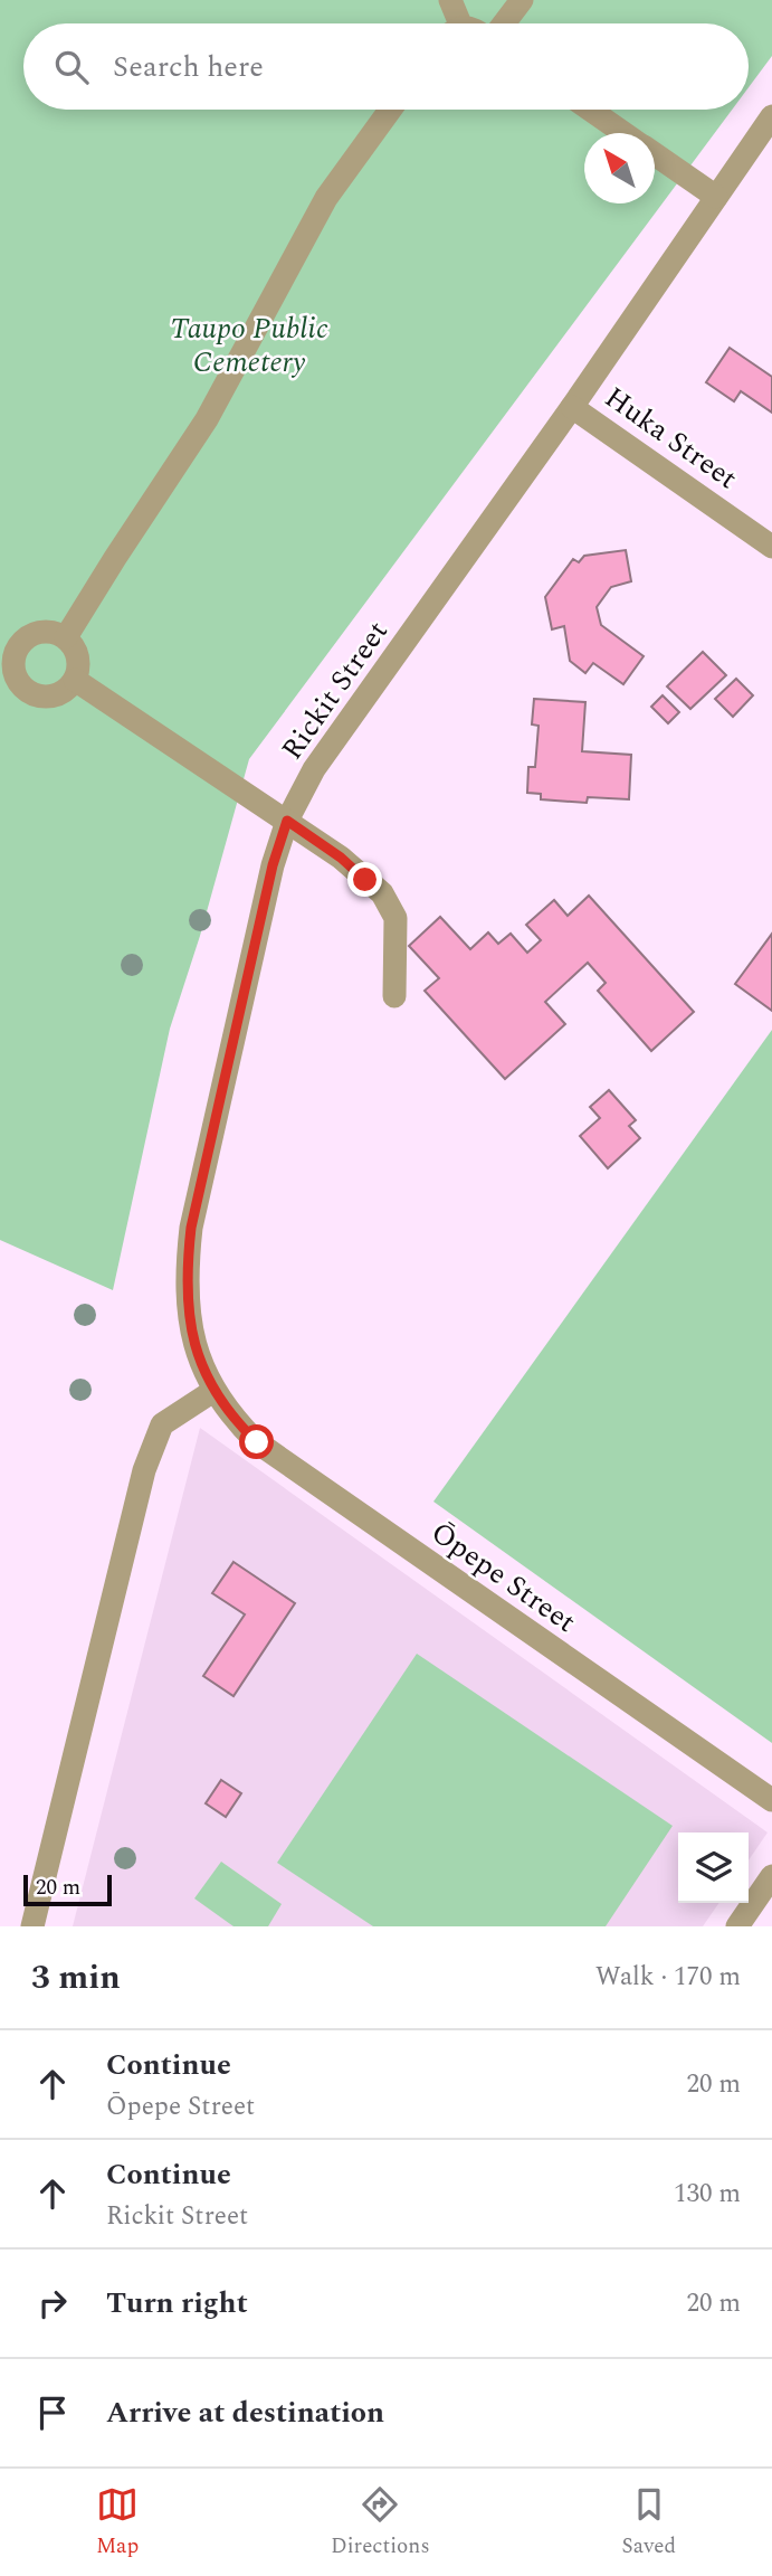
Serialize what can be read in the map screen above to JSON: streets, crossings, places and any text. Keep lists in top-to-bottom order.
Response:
{
  "streets": {
    "street": ["Huka Street", "Rickit Street", "Ōpepe Street"]
  },
  "crossings": [
    ["Huka Street", "Rickit Street"],
    ["Rickit Street", "Ōpepe Street"]
  ],
  "parks": ["Taupo Public Cemetery"],
  "scale_bar": "20 m",
  "north": "top left",
  "page": {
    "search": "Search here",
    "scale": "20 m",
    "heading": ["3 min", "Walk · 170 m"],
    "list": [
      ["Continue", "Ōpepe Street", "20 m"],
      ["Continue", "Rickit Street", "130 m"],
      ["Turn right", "20 m"],
      "Arrive at destination"
    ],
    "nav": ["Map", "Directions", "Saved"]
  }
}
